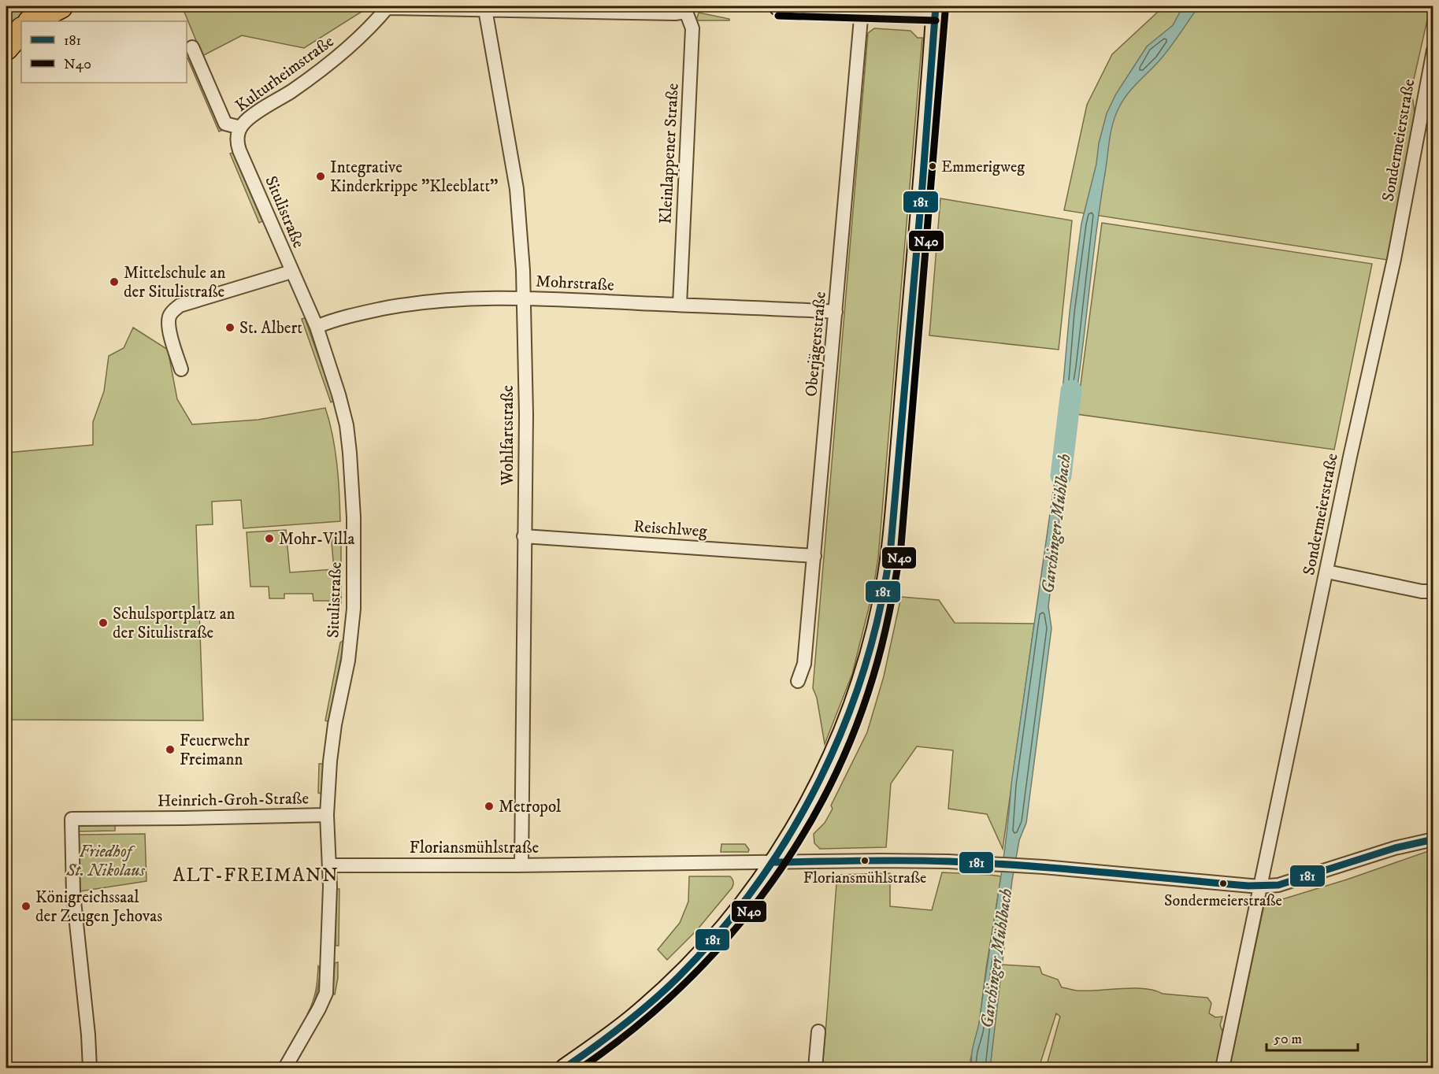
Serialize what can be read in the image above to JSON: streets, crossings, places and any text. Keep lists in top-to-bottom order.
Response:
{
  "streets": {
    "street": [
      "Kulturheimstraße",
      "Sondermeierstraße",
      "Kleinlappener Straße",
      "Situlistraße",
      "Mohrstraße",
      "Oberjägerstraße",
      "Wohlfartstraße",
      "Reischlweg",
      "Heinrich-Groh-Straße",
      "Floriansmühlstraße"
    ]
  },
  "crossings": [
    ["Kulturheimstraße", "Situlistraße"],
    ["Sondermeierstraße", "Floriansmühlstraße"],
    ["Kleinlappener Straße", "Mohrstraße"],
    ["Situlistraße", "Mohrstraße"],
    ["Situlistraße", "Heinrich-Groh-Straße"],
    ["Situlistraße", "Floriansmühlstraße"],
    ["Mohrstraße", "Oberjägerstraße"],
    ["Mohrstraße", "Wohlfartstraße"],
    ["Oberjägerstraße", "Reischlweg"],
    ["Wohlfartstraße", "Reischlweg"],
    ["Wohlfartstraße", "Floriansmühlstraße"]
  ],
  "districts": ["ALT-FREIMANN"],
  "water": ["Garchinger Mühlbach"],
  "parks": ["Friedhof St. Nikolaus"],
  "places": [
    "Emmerigweg",
    "Integrative Kinderkrippe \"Kleeblatt\"",
    "Mittelschule an der Situlistraße",
    "St. Albert",
    "Mohr-Villa",
    "Schulsportplatz an der Situlistraße",
    "Feuerwehr Freimann",
    "Metropol",
    "Floriansmühlstraße",
    "Sondermeierstraße",
    "Königreichssaal der Zeugen Jehovas"
  ],
  "lines": ["transit line 181", "transit line N40"],
  "legend": ["181", "N40"],
  "scale_bar": "50 m"
}
